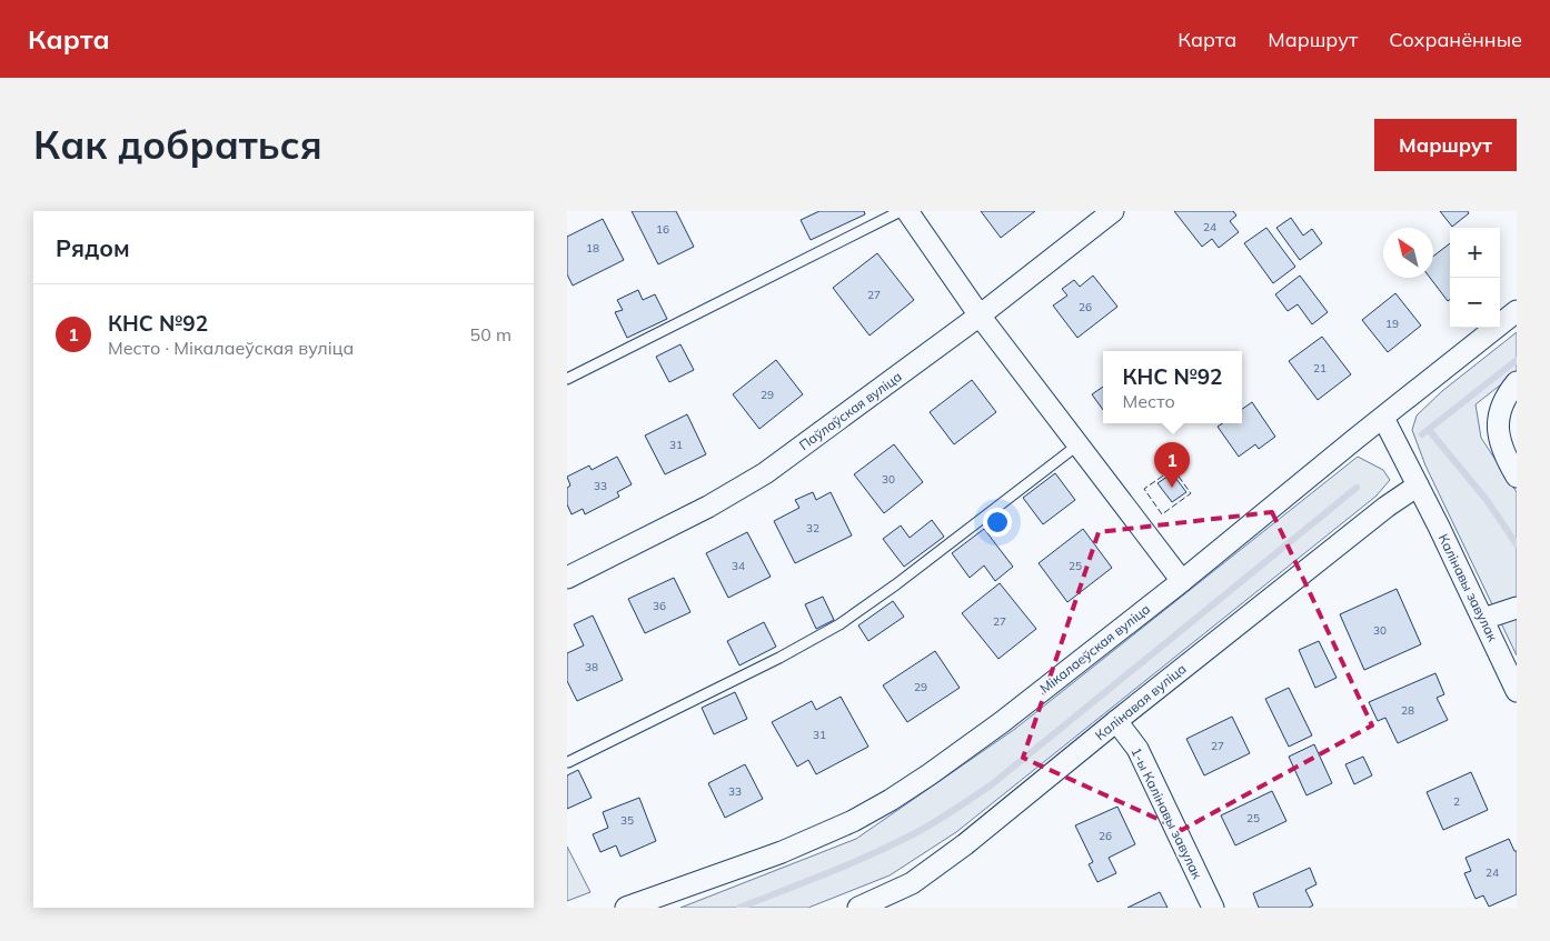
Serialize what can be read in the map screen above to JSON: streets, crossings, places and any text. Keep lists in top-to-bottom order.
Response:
{
  "streets": {
    "street": [
      "Паўлаўская вуліца",
      "Калінавы завулак",
      "Мікалаеўская вуліца",
      "Калінавая вуліца",
      "1-ы Калінавы завулак"
    ]
  },
  "crossings": [
    ["Калінавы завулак", "Мікалаеўская вуліца"],
    ["Калінавы завулак", "Калінавая вуліца"],
    ["Калінавая вуліца", "1-ы Калінавы завулак"]
  ],
  "house_numbers": [
    "24",
    "16",
    "18",
    "27",
    "26",
    "19",
    "21",
    "29",
    "31",
    "30",
    "33",
    "32",
    "34",
    "25",
    "36",
    "27",
    "30",
    "38",
    "29",
    "28",
    "31",
    "27",
    "33",
    "2",
    "25",
    "35",
    "26",
    "24"
  ],
  "north": "top left",
  "page": {
    "header": "Карта",
    "nav": ["Карта", "Маршрут", "Сохранённые"],
    "buttons": "Маршрут",
    "title": "Как добраться",
    "heading": "Рядом",
    "map_buttons": ["+", "−"],
    "list": [
      {
        "mark": "1",
        "name": "КНС №92",
        "note": "Место · Мікалаеўская вуліца",
        "value": "50 m"
      }
    ],
    "popup": ["КНС №92", "Место"],
    "pins": "1"
  }
}
